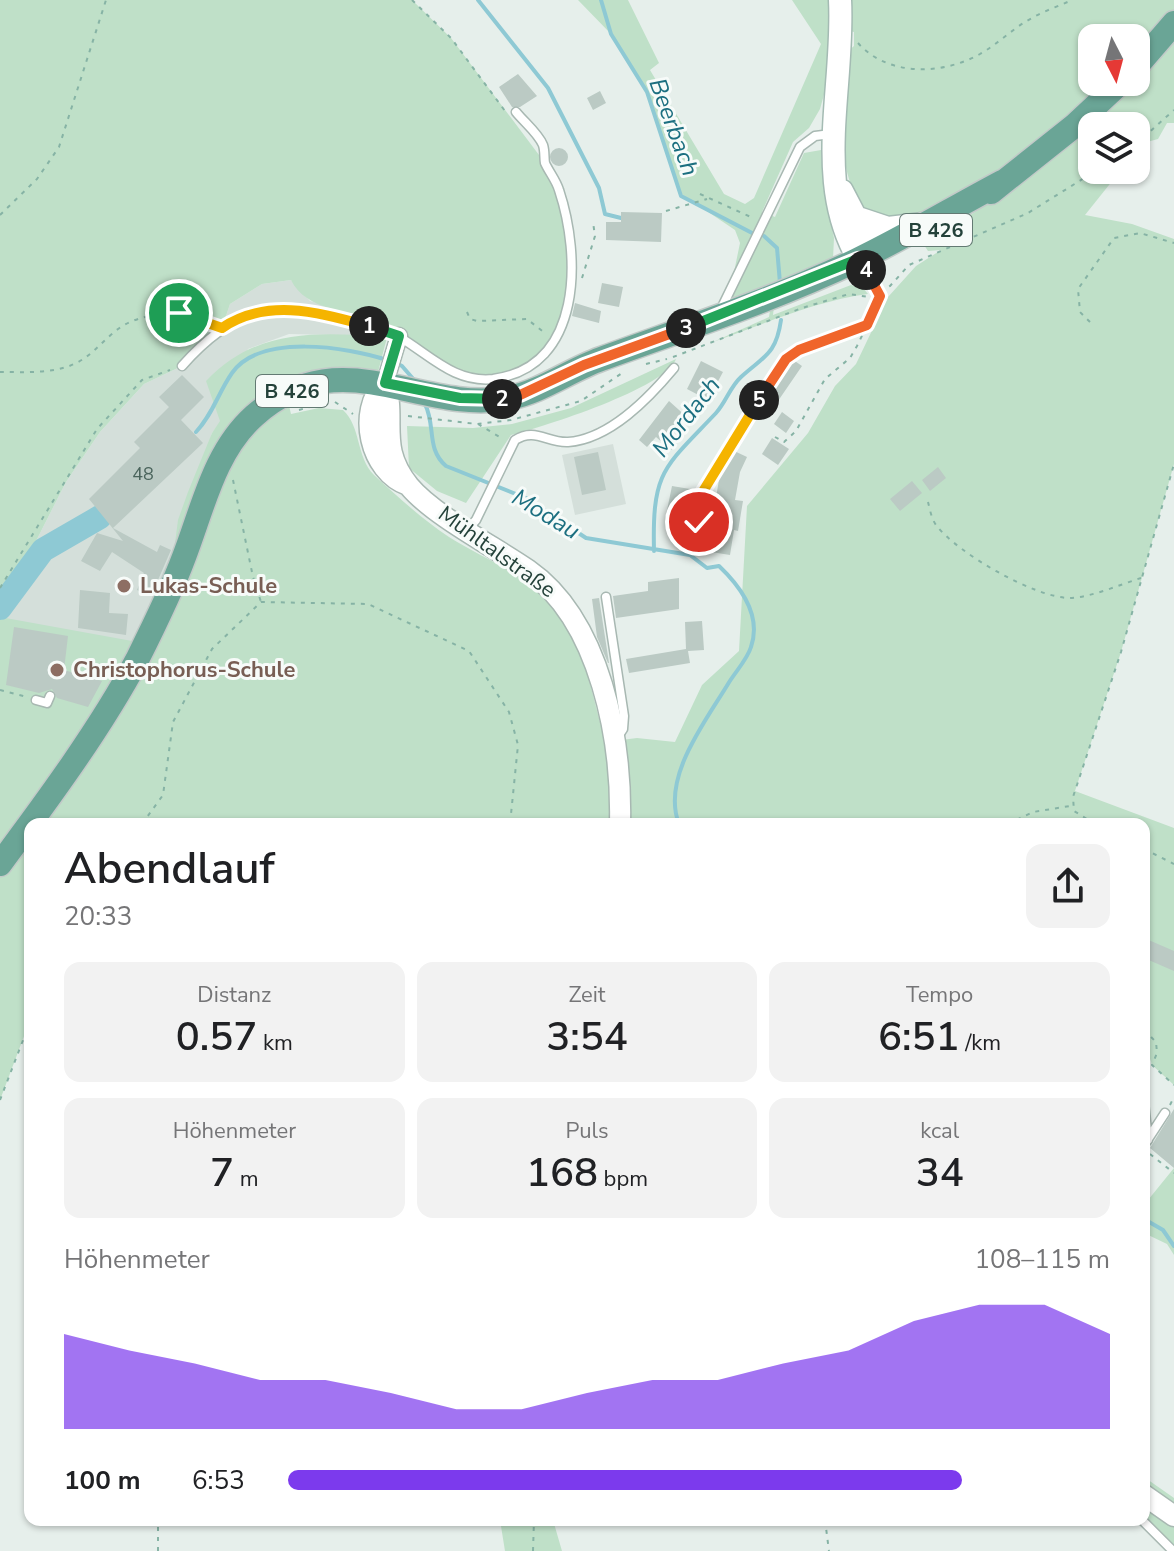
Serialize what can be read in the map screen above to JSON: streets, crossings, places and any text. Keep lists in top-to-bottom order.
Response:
{
  "streets": {
    "main road": ["B 426"],
    "street": ["Mühltalstraße"]
  },
  "crossings": [
    ["B 426", "Mühltalstraße"]
  ],
  "water": ["Beerbach", "Mordach", "Modau"],
  "places": ["Lukas-Schule", "Christophorus-Schule"],
  "house_numbers": ["48"],
  "north": "bottom",
  "page": {
    "pins": [
      "4",
      "1",
      "3",
      "2",
      "5"
    ],
    "heading": ["Abendlauf", "20:33"],
    "stats": [
      ["Distanz", "0.57 km"],
      ["Zeit", "3:54"],
      ["Tempo", "6:51 /km"],
      ["Höhenmeter", "7 m"],
      ["Puls", "168 bpm"],
      ["kcal", "34"]
    ],
    "chart": ["Höhenmeter", "108–115 m"],
    "list": [
      {
        "name": "100 m",
        "note": "6:53"
      }
    ]
  }
}
